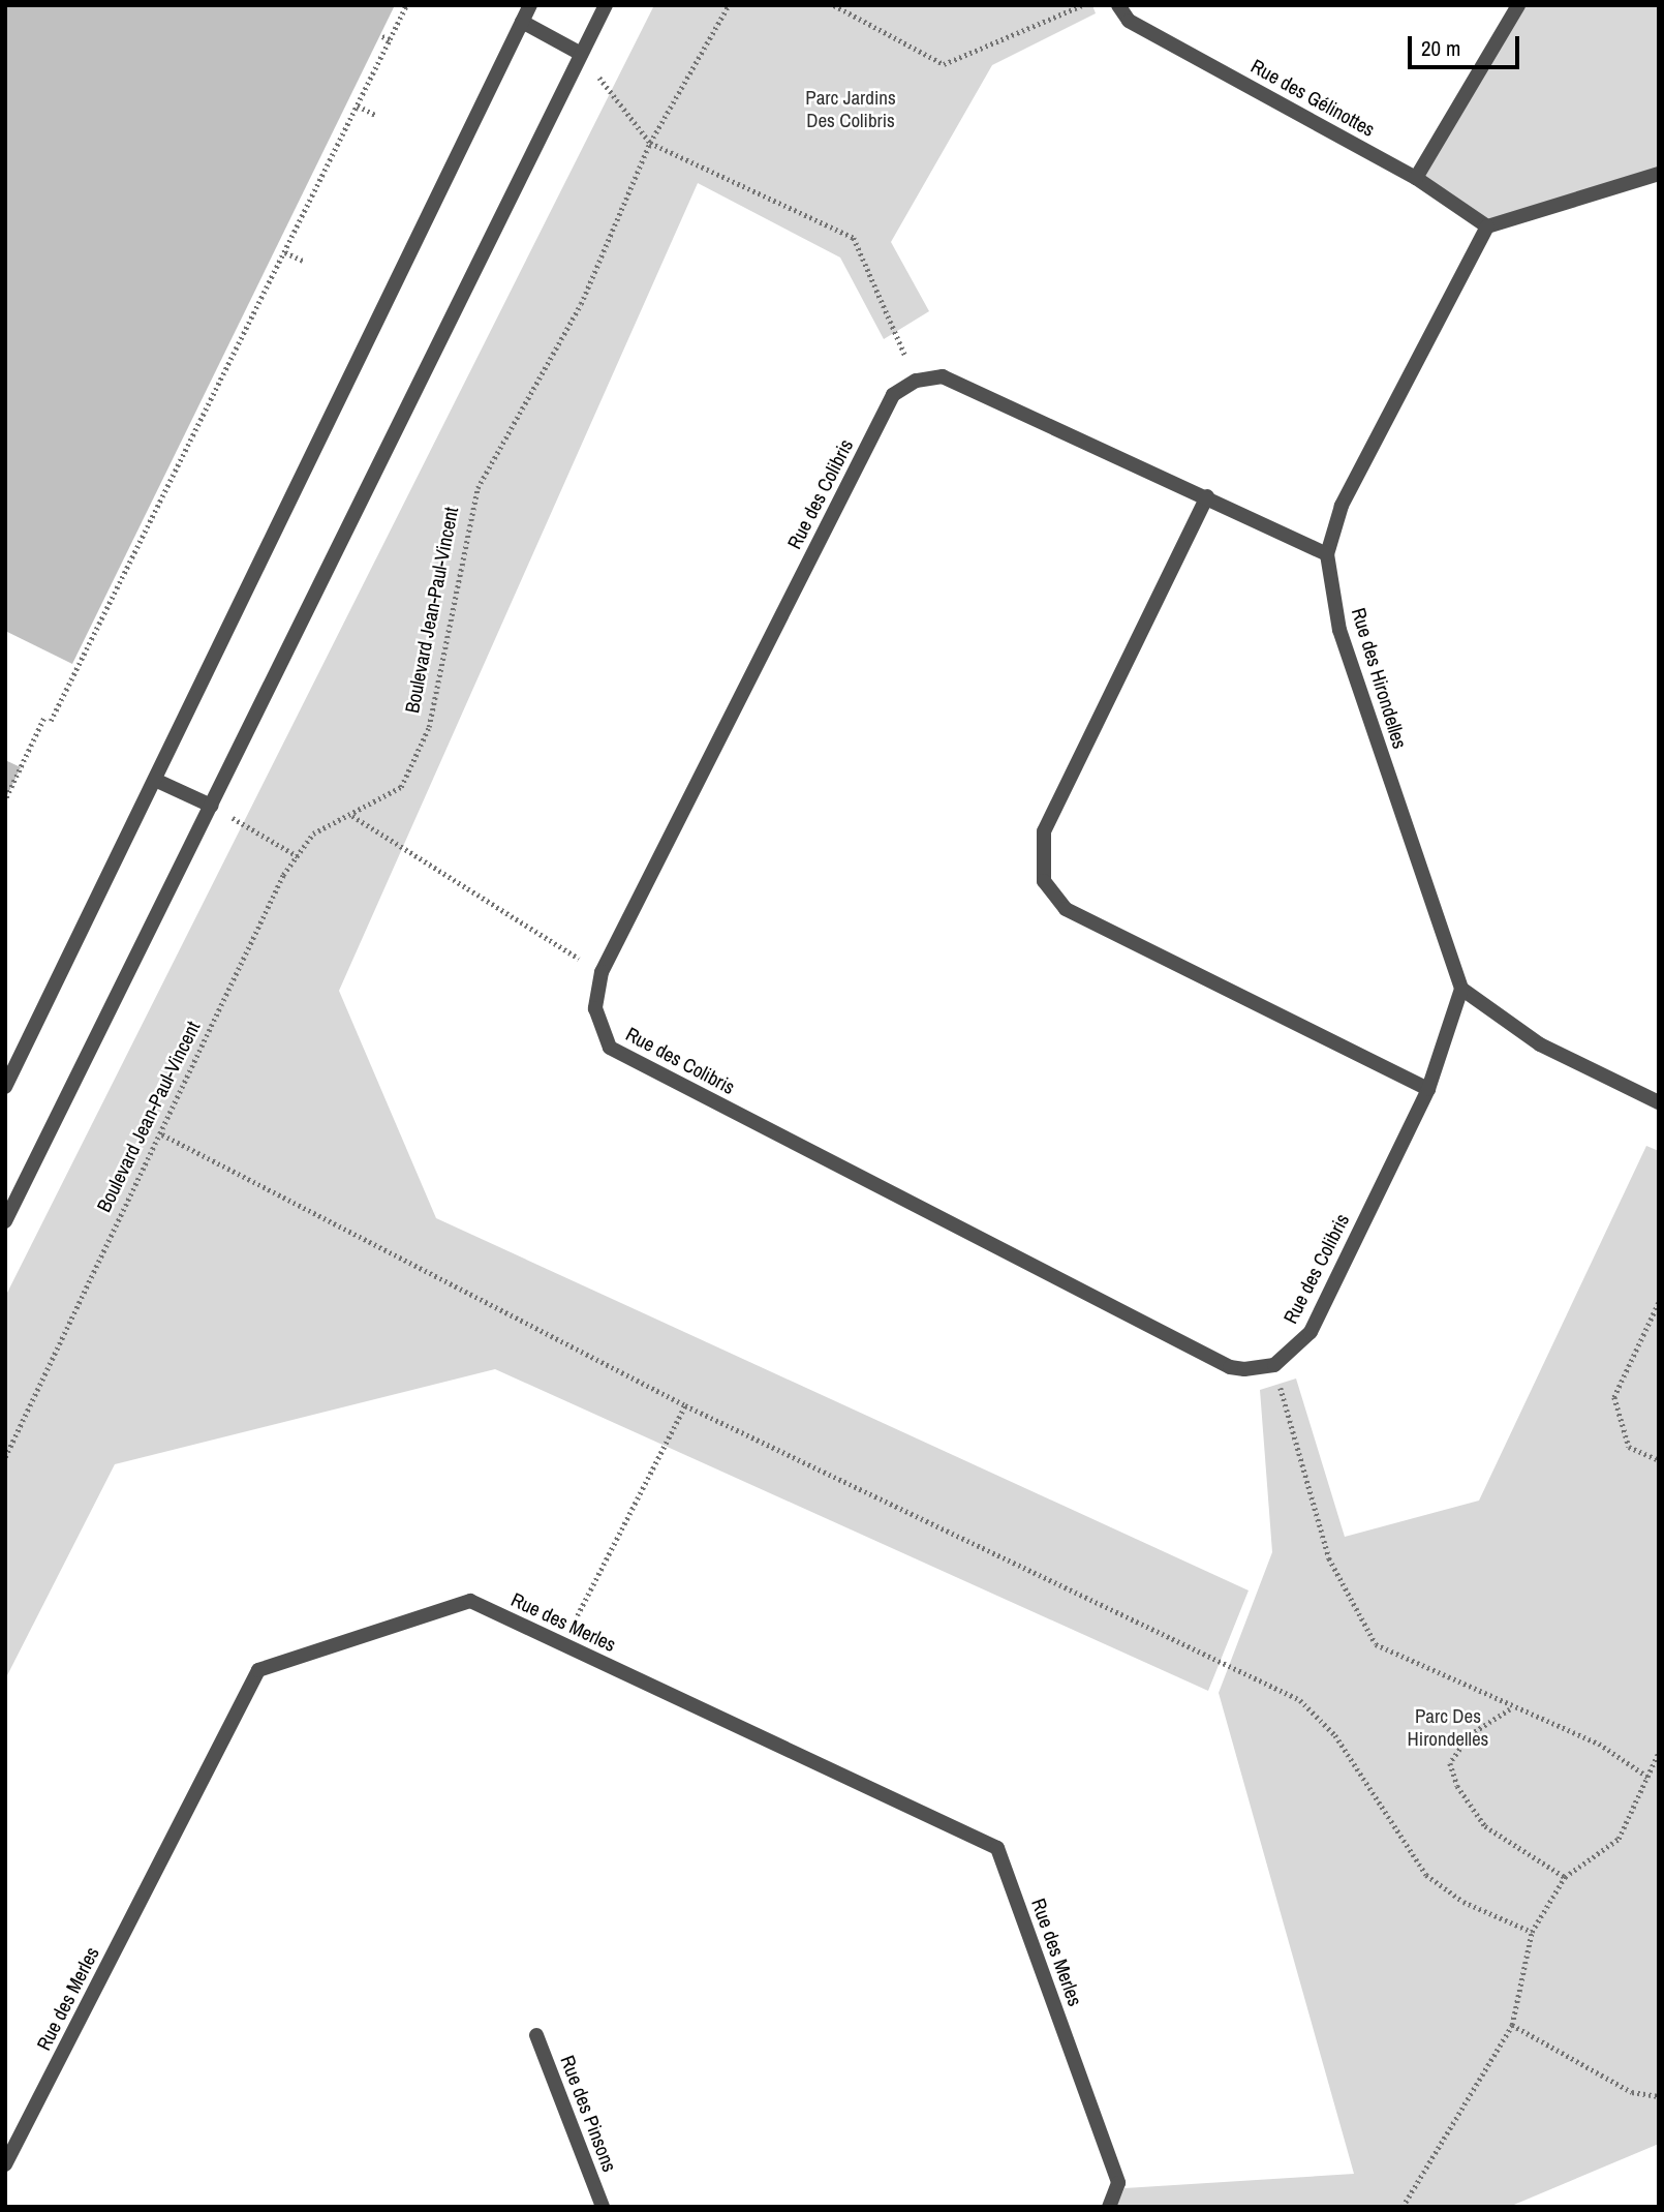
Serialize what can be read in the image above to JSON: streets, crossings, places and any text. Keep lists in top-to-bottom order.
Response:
{
  "streets": {
    "street": [
      "Rue des Gélinottes",
      "Rue des Colibris",
      "Rue des Hirondelles",
      "Rue des Merles",
      "Rue des Pinsons"
    ],
    "path": ["Boulevard Jean-Paul-Vincent"]
  },
  "crossings": [
    ["Rue des Gélinottes", "Rue des Hirondelles"],
    ["Rue des Colibris", "Rue des Hirondelles"]
  ],
  "parks": ["Parc Jardins Des Colibris", "Parc Des Hirondelles"],
  "scale_bar": "20 m"
}
